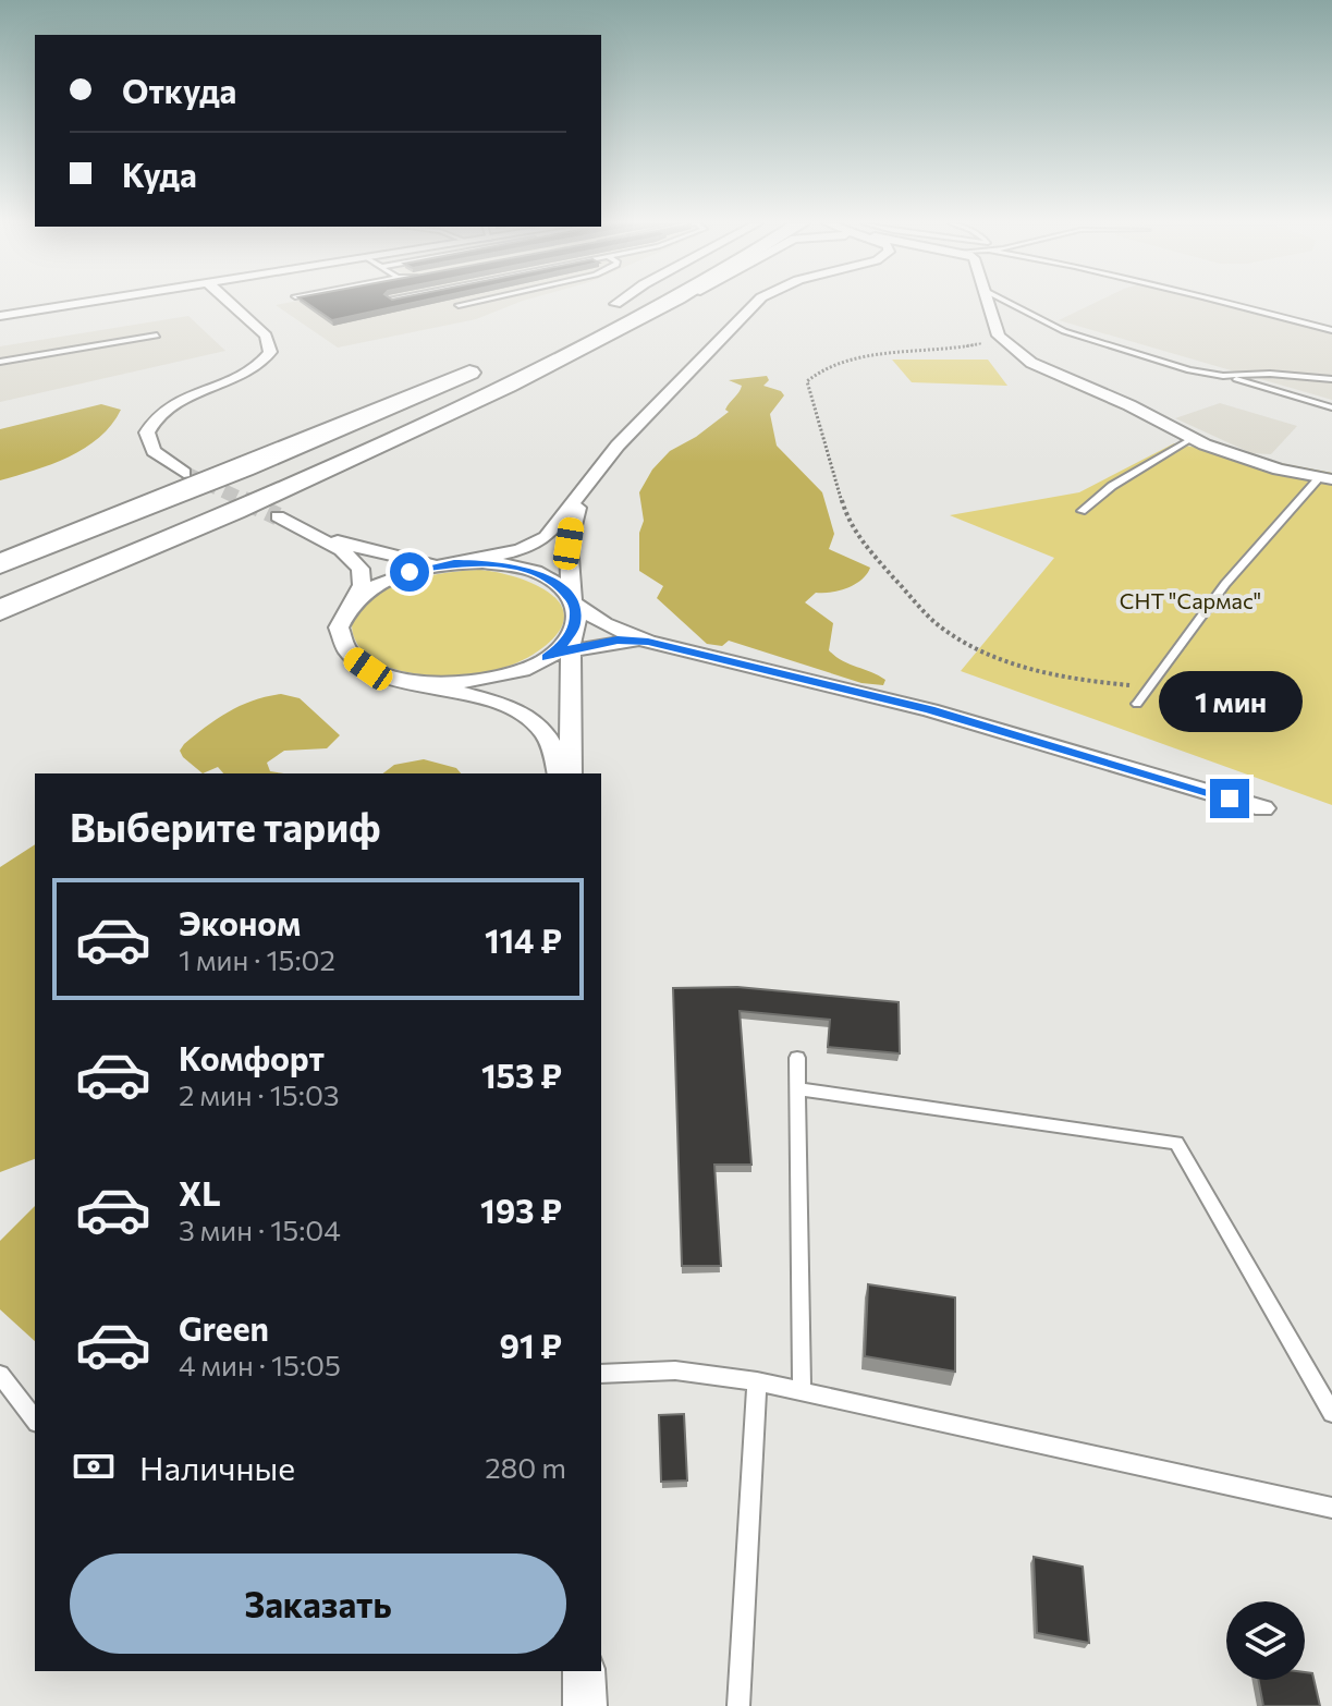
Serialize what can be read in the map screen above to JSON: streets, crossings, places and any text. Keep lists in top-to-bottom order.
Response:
{
  "parks": ["СНТ \"Сармас\""],
  "page": {
    "banner": ["Откуда", "Куда"],
    "bubble": "1 мин",
    "heading": "Выберите тариф",
    "list": [
      {
        "name": "Эконом",
        "note": "1 мин · 15:02",
        "value": "114 ₽"
      },
      {
        "name": "Комфорт",
        "note": "2 мин · 15:03",
        "value": "153 ₽"
      },
      {
        "name": "XL",
        "note": "3 мин · 15:04",
        "value": "193 ₽"
      },
      {
        "name": "Green",
        "note": "4 мин · 15:05",
        "value": "91 ₽"
      }
    ],
    "pay": ["Наличные", "280 m"],
    "buttons": "Заказать"
  }
}
